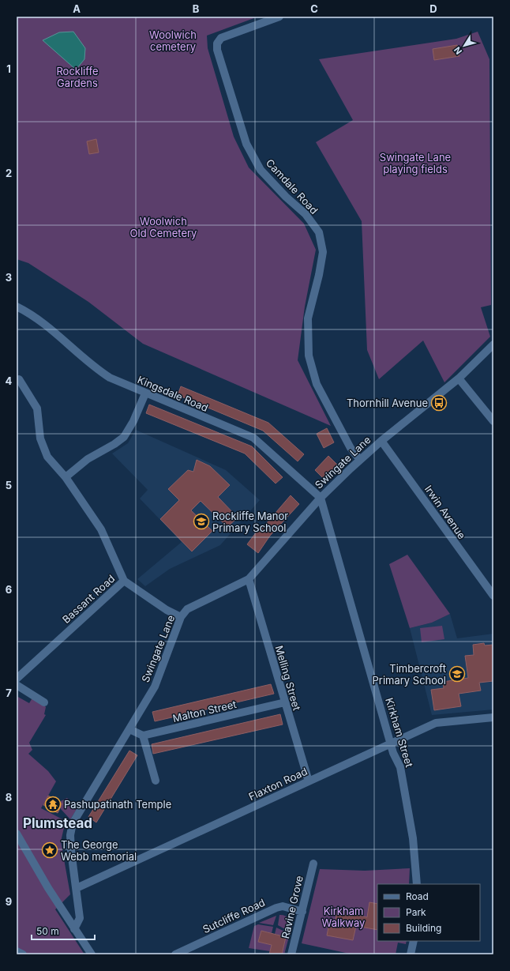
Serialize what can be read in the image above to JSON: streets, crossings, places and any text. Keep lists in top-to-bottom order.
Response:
{
  "streets": {
    "street": [
      "Camdale Road",
      "Kingsdale Road",
      "Swingate Lane",
      "Irwin Avenue",
      "Bassant Road",
      "Melling Street",
      "Malton Street",
      "Kirkham Street",
      "Flaxton Road",
      "Ravine Grove",
      "Sutcliffe Road"
    ]
  },
  "crossings": [
    ["Camdale Road", "Swingate Lane"],
    ["Kingsdale Road", "Swingate Lane"],
    ["Kingsdale Road", "Kirkham Street"],
    ["Swingate Lane", "Irwin Avenue"],
    ["Swingate Lane", "Bassant Road"],
    ["Swingate Lane", "Melling Street"],
    ["Swingate Lane", "Kirkham Street"],
    ["Swingate Lane", "Flaxton Road"],
    ["Melling Street", "Malton Street"],
    ["Melling Street", "Flaxton Road"],
    ["Kirkham Street", "Flaxton Road"],
    ["Ravine Grove", "Sutcliffe Road"]
  ],
  "districts": ["Plumstead"],
  "parks": [
    "Woolwich cemetery",
    "Rockliffe Gardens",
    "Swingate Lane playing fields",
    "Woolwich Old Cemetery",
    "Kirkham Walkway"
  ],
  "places": {
    "bus stop": ["Thornhill Avenue"],
    "school or university": ["Rockliffe Manor Primary School", "Timbercroft Primary School"],
    "temple": ["Pashupatinath Temple"],
    "place": ["The George Webb memorial"]
  },
  "legend": ["Road", "Park", "Building"],
  "scale_bar": "50 m",
  "north": "bottom left",
  "grid": {
    "columns": [
      "A",
      "B",
      "C",
      "D"
    ],
    "rows": [
      "1",
      "2",
      "3",
      "4",
      "5",
      "6",
      "7",
      "8",
      "9"
    ]
  }
}
